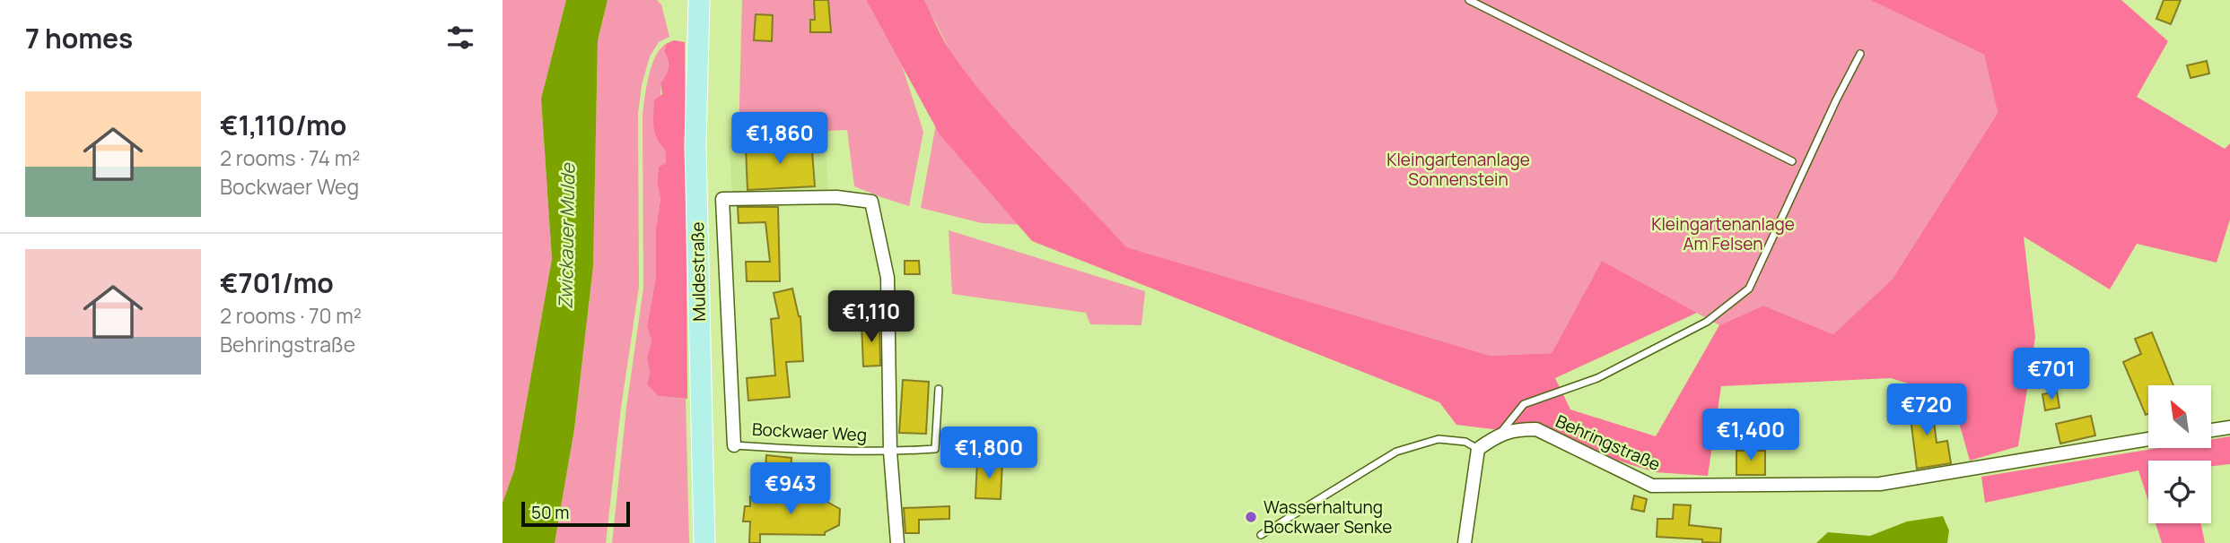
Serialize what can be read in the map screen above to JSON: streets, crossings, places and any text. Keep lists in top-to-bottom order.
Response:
{
  "streets": {
    "main road": ["Muldestraße"],
    "street": ["Bockwaer Weg", "Behringstraße"]
  },
  "crossings": [
    ["Muldestraße", "Bockwaer Weg"]
  ],
  "water": ["Zwickauer Mulde"],
  "parks": ["Kleingartenanlage Sonnenstein", "Kleingartenanlage Am Felsen"],
  "places": ["Wasserhaltung Bockwaer Senke"],
  "scale_bar": "50 m",
  "north": "top left",
  "page": {
    "heading": "7 homes",
    "list": [
      {
        "name": "€1,110/mo",
        "note": "2 rooms · 74 m² · Bockwaer Weg"
      },
      {
        "name": "€701/mo",
        "note": "2 rooms · 70 m² · Behringstraße"
      }
    ],
    "price": [
      "€1,860",
      "€1,110",
      "€701",
      "€720",
      "€1,400",
      "€1,800",
      "€943"
    ],
    "scale": "50 m"
  }
}
